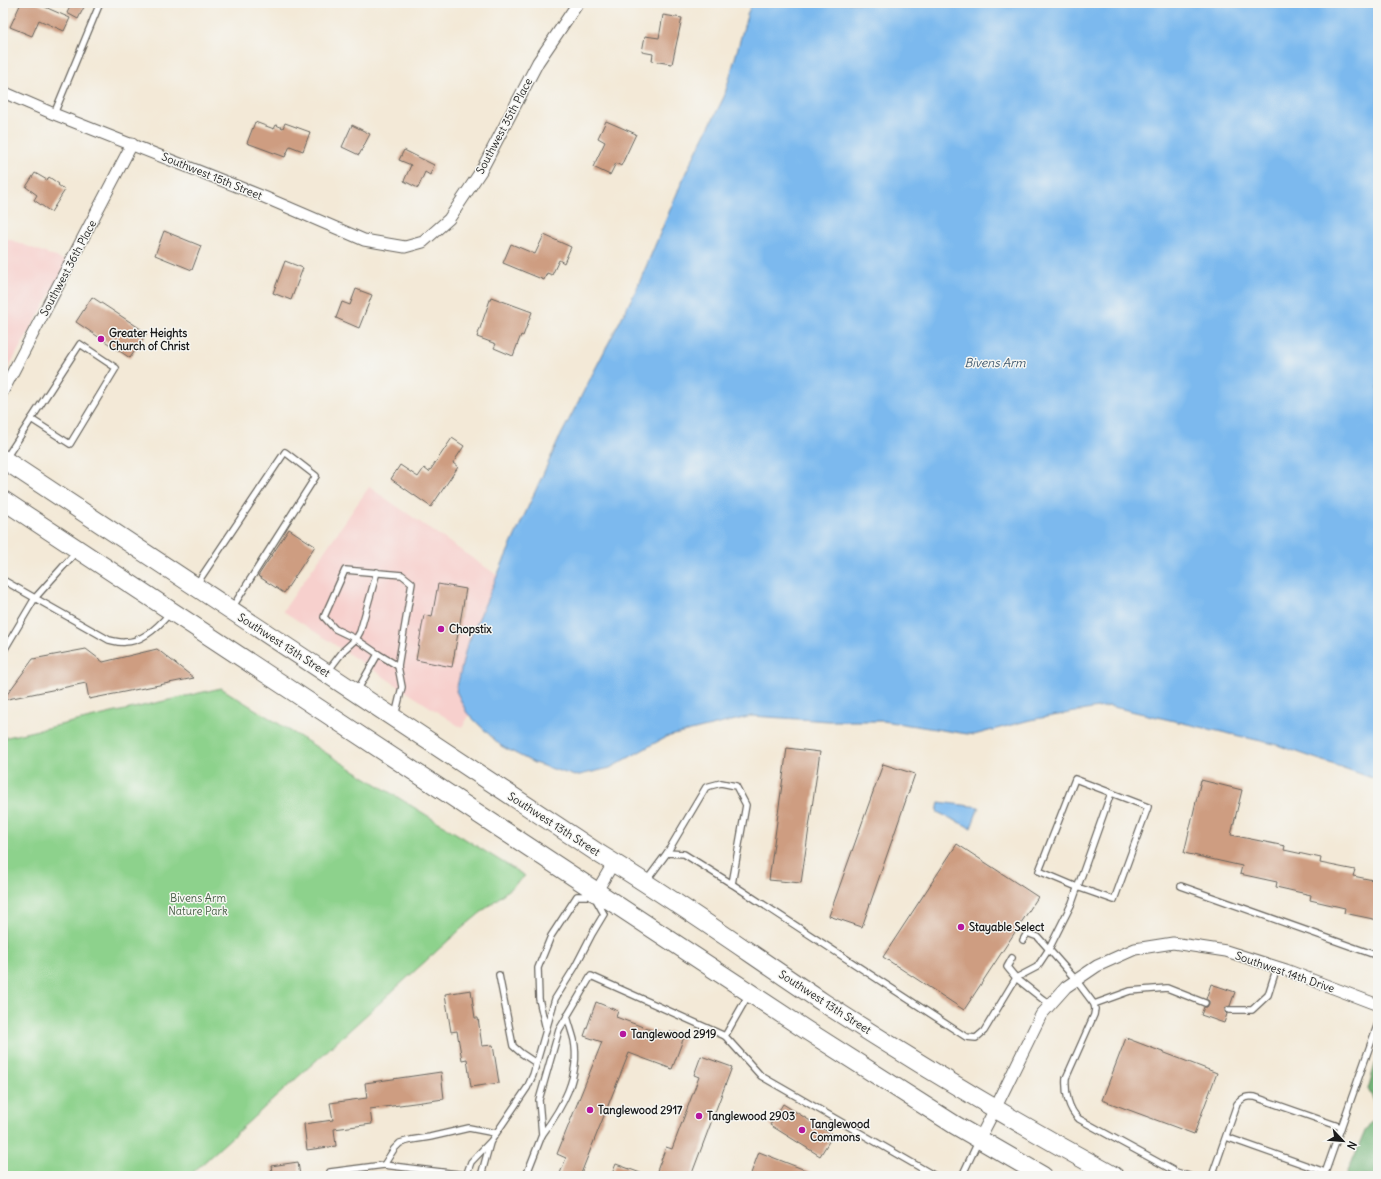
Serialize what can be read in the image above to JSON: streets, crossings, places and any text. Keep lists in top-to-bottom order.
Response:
{
  "streets": {
    "main road": ["Southwest 13th Street"],
    "street": [
      "Southwest 35th Place",
      "Southwest 15th Street",
      "Southwest 36th Place",
      "Southwest 14th Drive"
    ]
  },
  "crossings": [
    ["Southwest 35th Place", "Southwest 15th Street"],
    ["Southwest 15th Street", "Southwest 36th Place"],
    ["Southwest 13th Street", "Southwest 14th Drive"]
  ],
  "water": ["Bivens Arm"],
  "parks": ["Bivens Arm Nature Park"],
  "places": [
    "Greater Heights Church of Christ",
    "Chopstix",
    "Stayable Select",
    "Tanglewood 2919",
    "Tanglewood 2917",
    "Tanglewood 2903",
    "Tanglewood Commons"
  ],
  "north": "bottom right"
}
